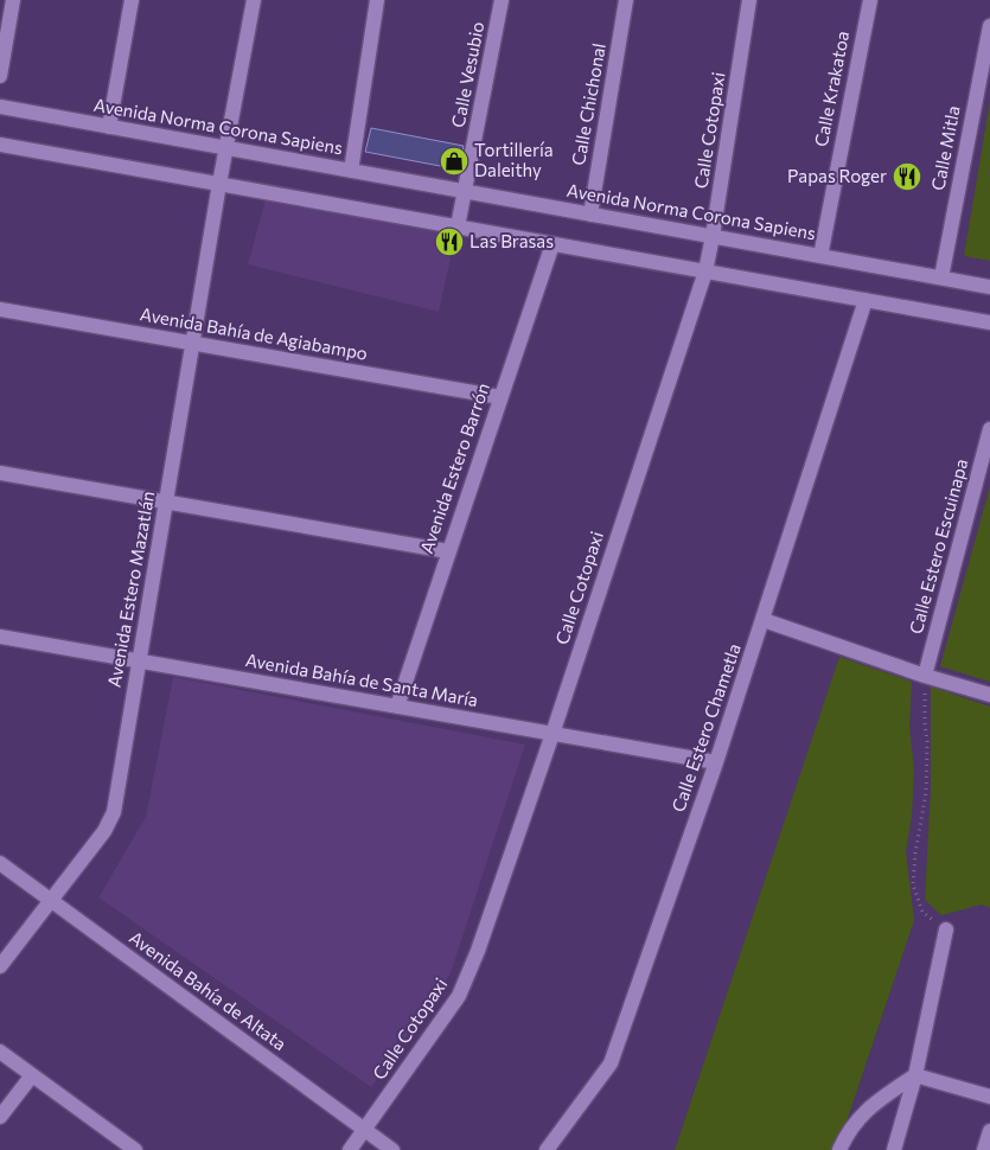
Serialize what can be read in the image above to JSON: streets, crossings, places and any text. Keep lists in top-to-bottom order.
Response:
{
  "streets": {
    "street": [
      "Calle Vesubio",
      "Calle Krakatoa",
      "Calle Chichonal",
      "Avenida Norma Corona Sapiens",
      "Calle Cotopaxi",
      "Calle Mitla",
      "Avenida Bahía de Agiabampo",
      "Avenida Estero Barrón",
      "Calle Estero Escuinapa",
      "Avenida Estero Mazatlán",
      "Avenida Bahía de Santa María",
      "Calle Estero Chametla",
      "Avenida Bahía de Altata"
    ]
  },
  "crossings": [
    ["Calle Vesubio", "Avenida Norma Corona Sapiens"],
    ["Calle Krakatoa", "Avenida Norma Corona Sapiens"],
    ["Calle Chichonal", "Avenida Norma Corona Sapiens"],
    ["Avenida Norma Corona Sapiens", "Calle Cotopaxi"],
    ["Avenida Norma Corona Sapiens", "Calle Mitla"],
    ["Avenida Norma Corona Sapiens", "Avenida Estero Mazatlán"],
    ["Calle Cotopaxi", "Avenida Bahía de Santa María"],
    ["Calle Cotopaxi", "Avenida Bahía de Altata"],
    ["Avenida Bahía de Agiabampo", "Avenida Estero Barrón"],
    ["Avenida Bahía de Agiabampo", "Avenida Estero Mazatlán"],
    ["Avenida Estero Barrón", "Avenida Bahía de Santa María"],
    ["Avenida Estero Mazatlán", "Avenida Bahía de Santa María"],
    ["Avenida Estero Mazatlán", "Avenida Bahía de Altata"],
    ["Avenida Bahía de Santa María", "Calle Estero Chametla"]
  ],
  "places": {
    "shop": ["Tortillería Daleithy"],
    "restaurant": ["Papas Roger", "Las Brasas"]
  }
}
